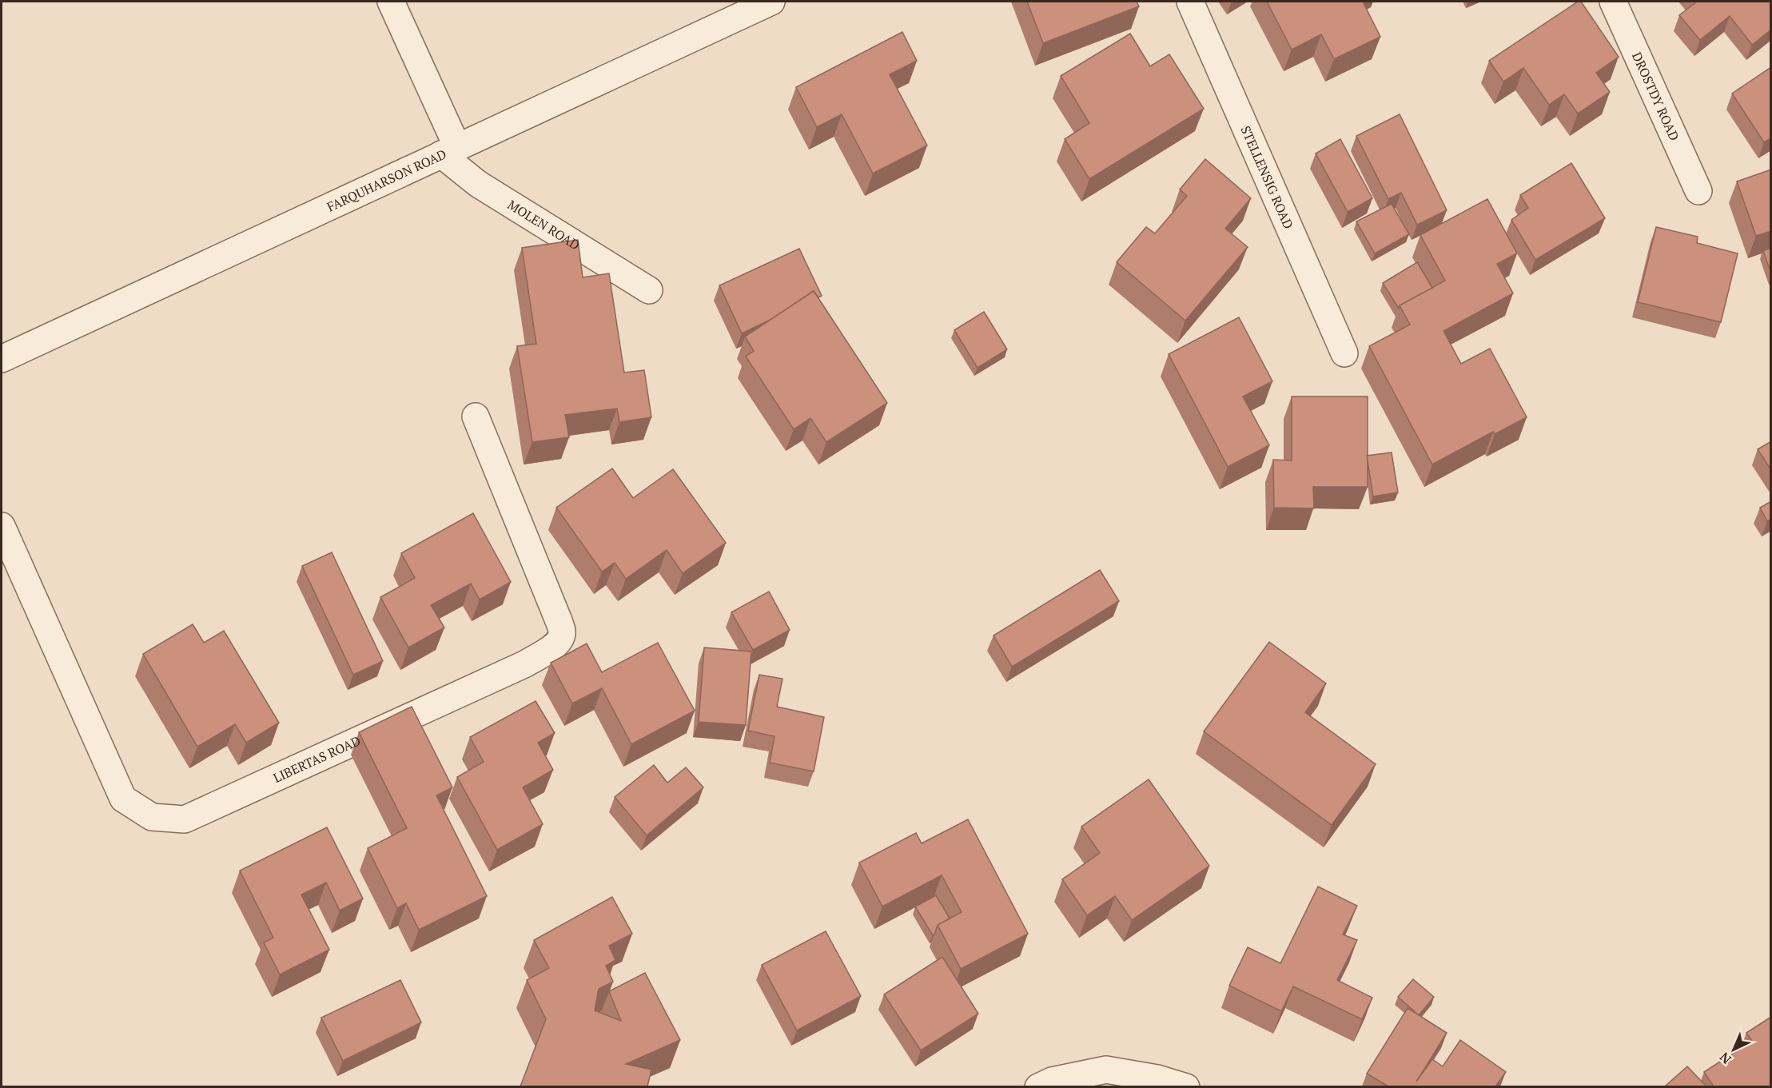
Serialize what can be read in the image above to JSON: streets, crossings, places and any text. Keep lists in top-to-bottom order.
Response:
{
  "streets": {
    "street": [
      "DROSTDY ROAD",
      "STELLENSIG ROAD",
      "FARQUHARSON ROAD",
      "MOLEN ROAD",
      "LIBERTAS ROAD"
    ]
  },
  "crossings": [
    ["FARQUHARSON ROAD", "MOLEN ROAD"]
  ],
  "north": "bottom left"
}
